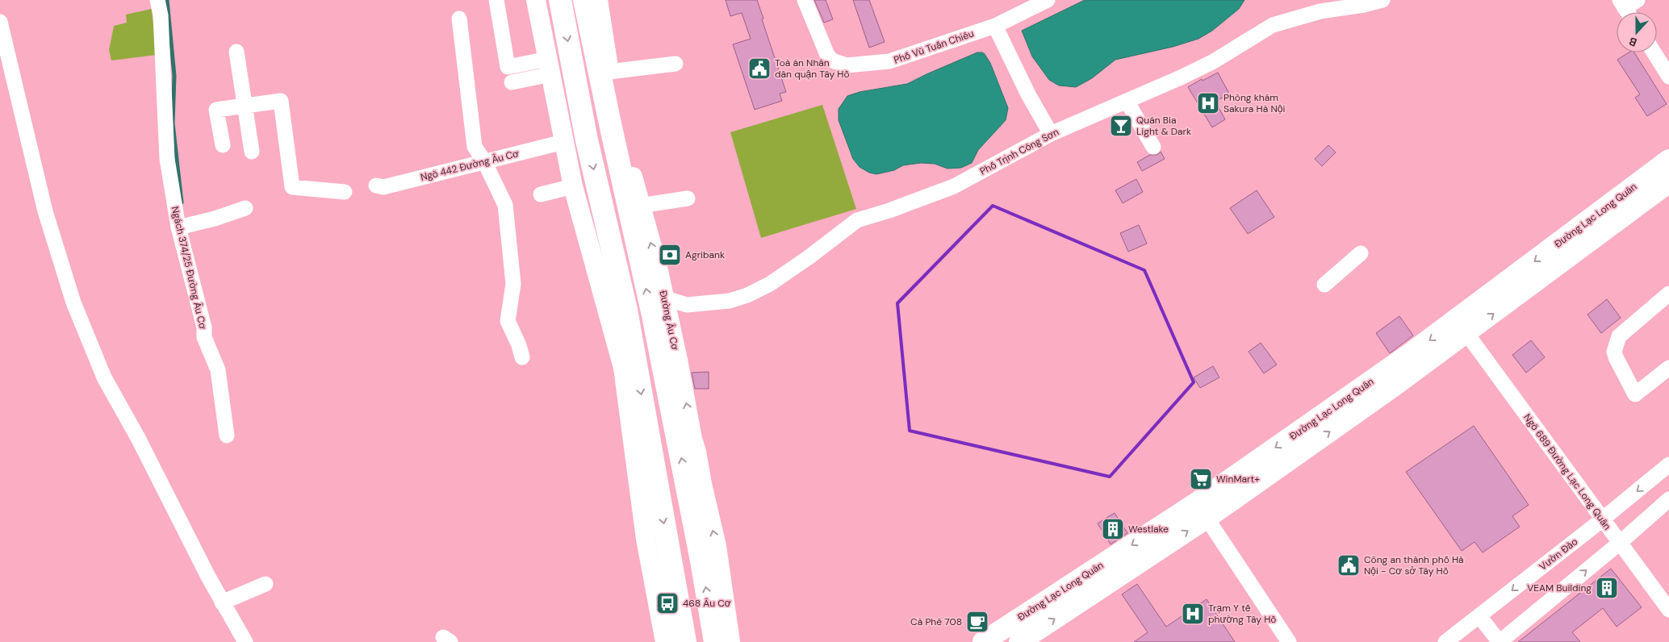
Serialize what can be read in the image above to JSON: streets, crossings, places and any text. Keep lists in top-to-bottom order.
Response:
{
  "streets": {
    "main road": ["Đường Lạc Long Quân", "Đường Âu Cơ"],
    "street": [
      "Phố Vũ Tuấn Chiêu",
      "Phố Trịnh Công Sơn",
      "Ngõ 442 Đường Âu Cơ",
      "Ngách 374/25 Đường Âu Cơ",
      "Ngõ 689 Đường Lạc Long Quân",
      "Vườn Đào"
    ]
  },
  "crossings": [
    ["Phố Trịnh Công Sơn", "Đường Âu Cơ"],
    ["Đường Lạc Long Quân", "Ngõ 689 Đường Lạc Long Quân"],
    ["Ngõ 689 Đường Lạc Long Quân", "Vườn Đào"]
  ],
  "places": {
    "public building": ["Toà án Nhân dân quận Tây Hồ", "Công an thành phố Hà Nội - Cơ sở Tây Hồ"],
    "hospital": ["Phòng khám Sakura Hà Nội", "Trạm Y tế phường Tây Hồ"],
    "bar": ["Quán Bia Light & Dark"],
    "bank": ["Agribank"],
    "supermarket": ["WinMart+"],
    "building": ["Westlake", "VEAM Building"],
    "bus stop": ["468 Âu Cơ"],
    "cafe": ["Cà Phê 708"]
  },
  "north": "bottom"
}
